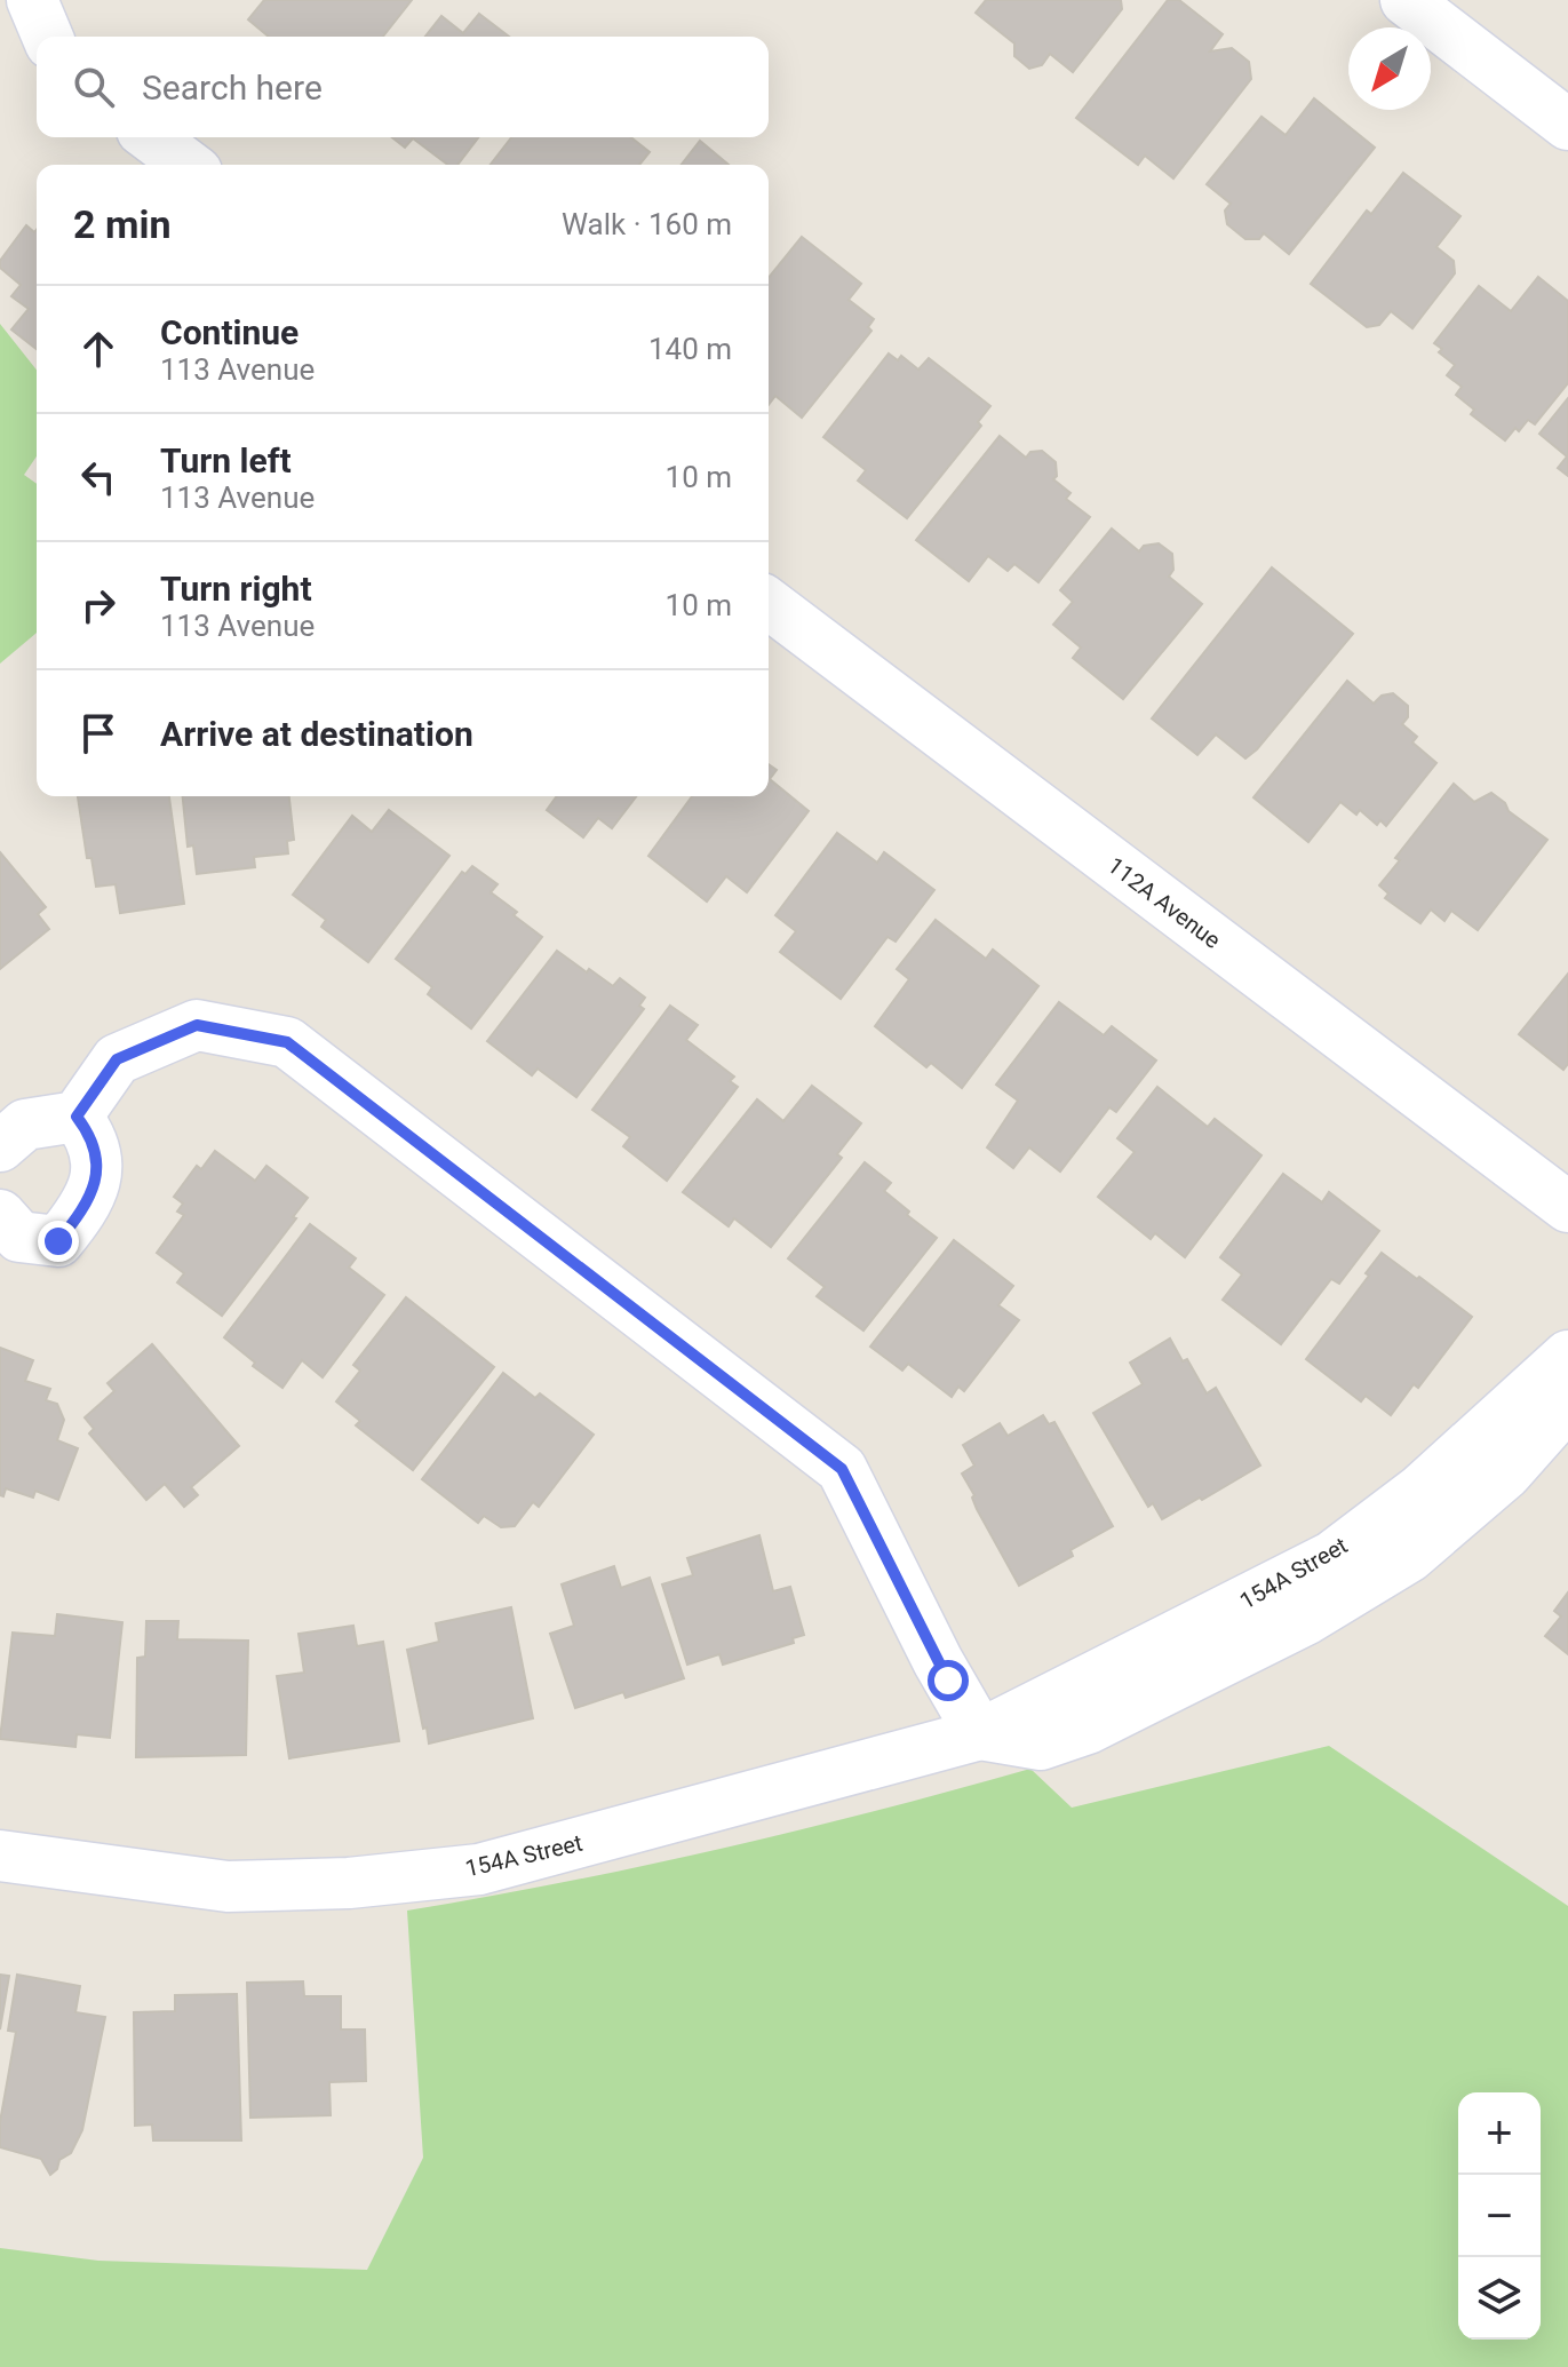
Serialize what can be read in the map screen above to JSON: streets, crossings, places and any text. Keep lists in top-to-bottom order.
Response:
{
  "streets": {
    "street": ["112A Avenue", "154A Street"]
  },
  "north": "bottom left",
  "page": {
    "search": "Search here",
    "heading": ["2 min", "Walk · 160 m"],
    "list": [
      ["Continue", "113 Avenue", "140 m"],
      ["Turn left", "113 Avenue", "10 m"],
      ["Turn right", "113 Avenue", "10 m"],
      "Arrive at destination"
    ],
    "map_buttons": ["+", "−"]
  }
}
